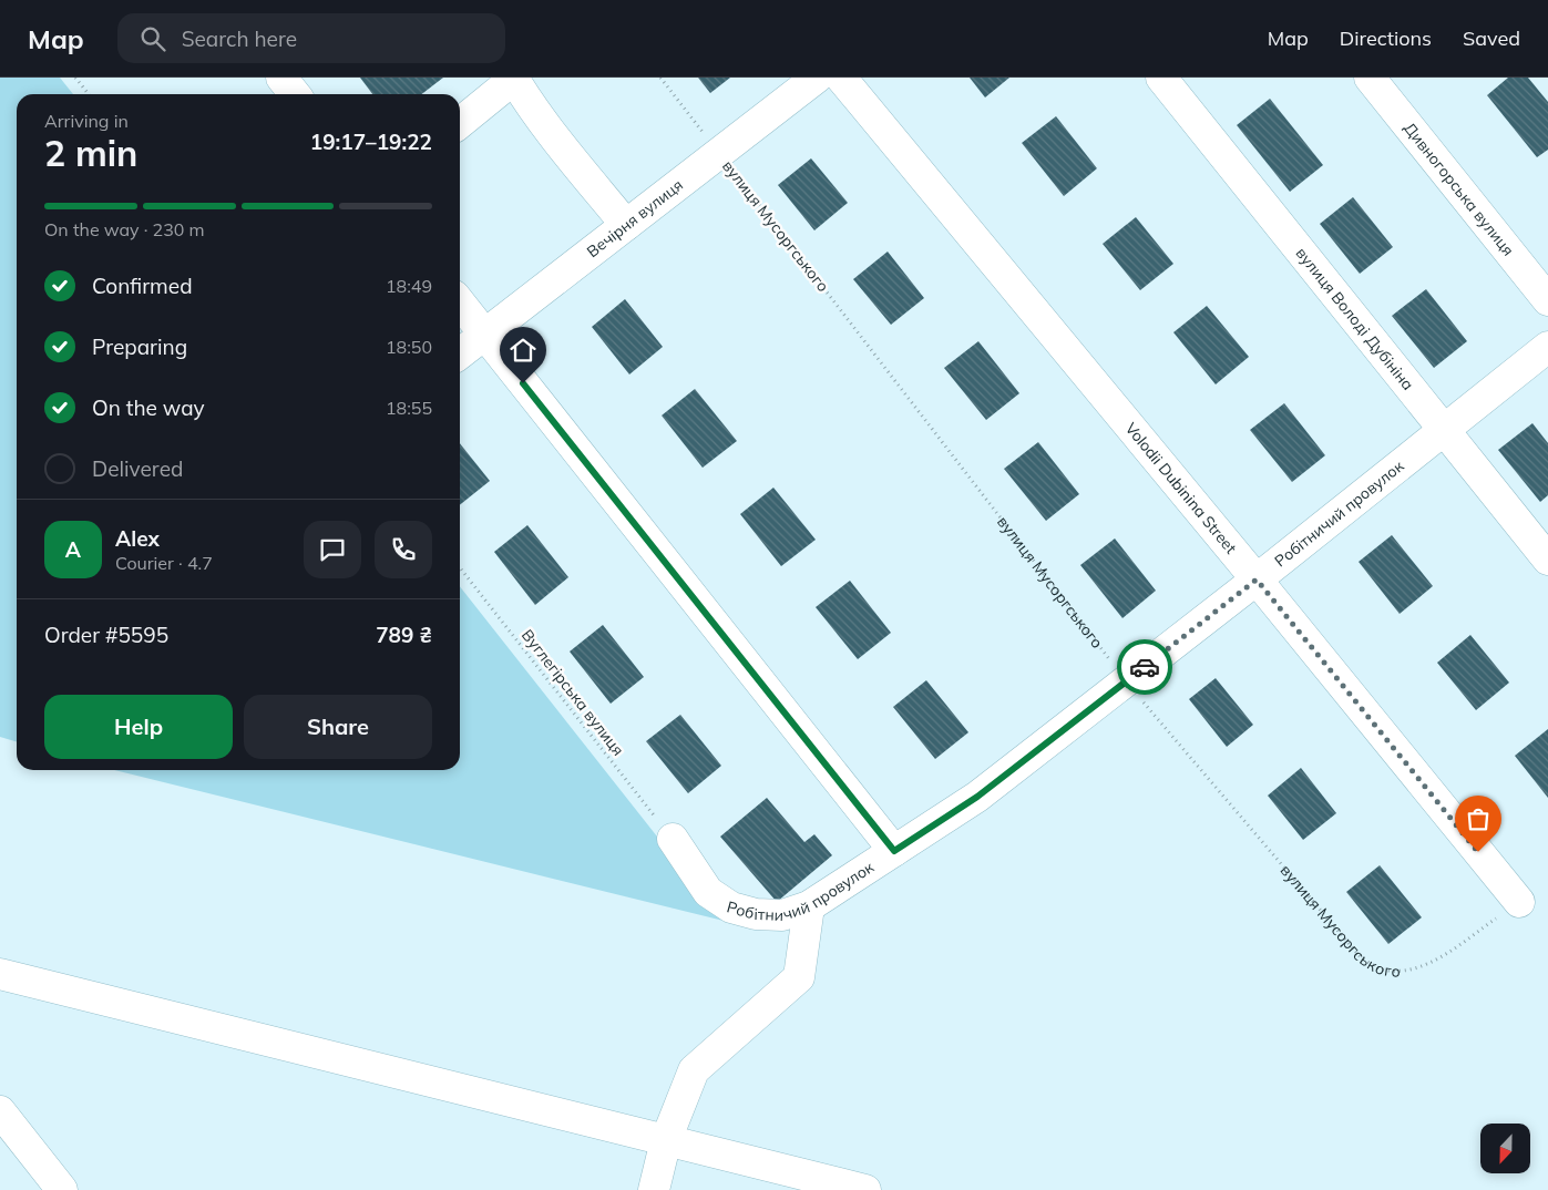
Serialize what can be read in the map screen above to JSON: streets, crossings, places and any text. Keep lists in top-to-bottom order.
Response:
{
  "streets": {
    "street": [
      "Дивногорська вулиця",
      "Вечірня вулиця",
      "вулиця Володі Дубініна",
      "Volodii Dubinina Street",
      "Робітничий провулок"
    ],
    "path": ["вулиця Мусоргського", "Вуглегірська вулиця"]
  },
  "crossings": [
    ["Вечірня вулиця", "вулиця Мусоргського"],
    ["вулиця Мусоргського", "Volodii Dubinina Street"],
    ["вулиця Мусоргського", "Робітничий провулок"],
    ["вулиця Володі Дубініна", "Робітничий провулок"],
    ["Volodii Dubinina Street", "Робітничий провулок"],
    ["Робітничий провулок", "Вуглегірська вулиця"]
  ],
  "north": "bottom",
  "page": {
    "header": "Map",
    "search": "Search here",
    "nav": ["Map", "Directions", "Saved"],
    "heading": ["2 min", "Arriving in", "19:17–19:22"],
    "panel": [
      "Alex",
      "Courier · 4.7",
      "Order #5595",
      "789 ₴"
    ],
    "bar": "On the way · 230 m",
    "list": [
      ["Confirmed", "18:49"],
      ["Preparing", "18:50"],
      ["On the way", "18:55"],
      "Delivered"
    ],
    "round": "A",
    "buttons": ["Help", "Share"]
  }
}
